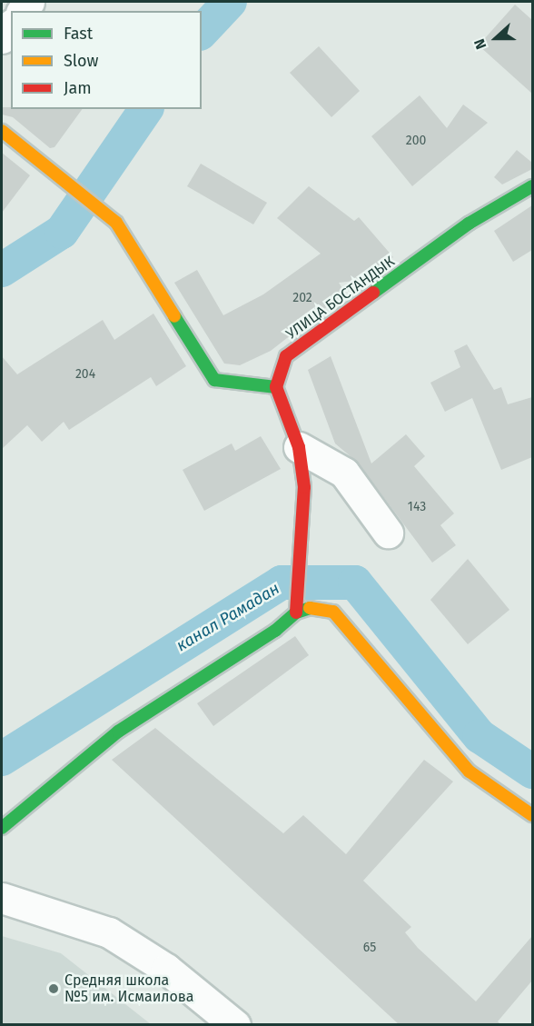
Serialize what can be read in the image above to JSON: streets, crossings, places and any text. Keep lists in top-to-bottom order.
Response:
{
  "streets": {
    "street": ["УЛИЦА БОСТАНДЫК"]
  },
  "water": ["канал Рамадан"],
  "places": ["Средняя школа №5 им. Исмаилова"],
  "house_numbers": [
    "200",
    "202",
    "204",
    "143",
    "65"
  ],
  "legend": ["Fast", "Slow", "Jam"],
  "north": "left"
}
